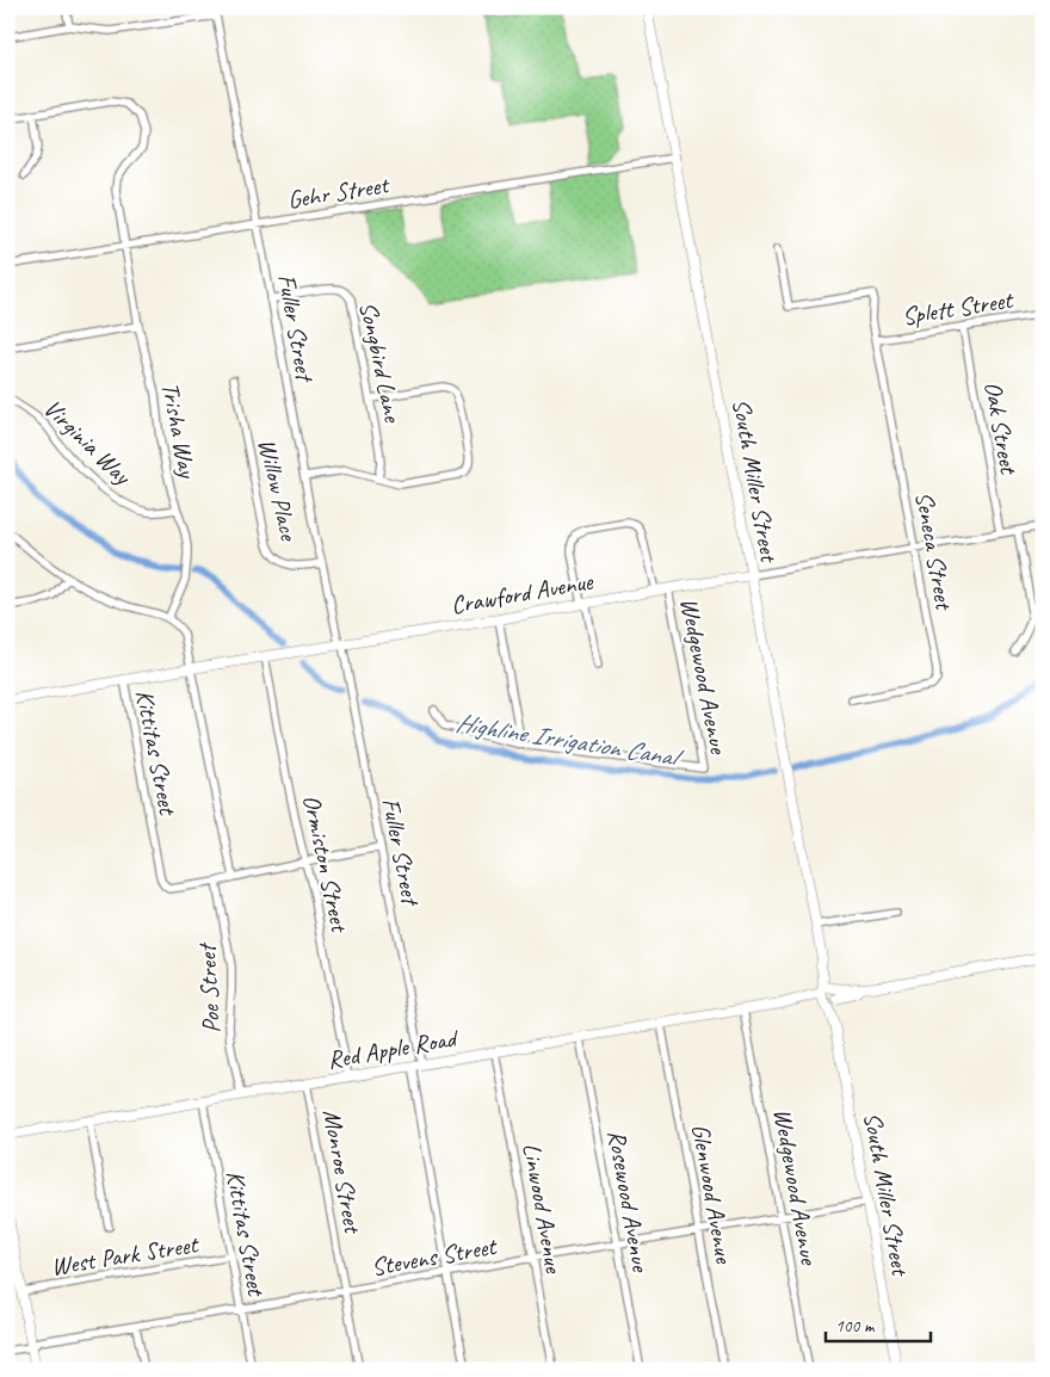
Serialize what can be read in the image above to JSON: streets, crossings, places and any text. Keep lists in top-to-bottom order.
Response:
{
  "streets": {
    "street": [
      "Gehr Street",
      "Splett Street",
      "Fuller Street",
      "Songbird Lane",
      "Oak Street",
      "Trisha Way",
      "Virginia Way",
      "South Miller Street",
      "Willow Place",
      "Seneca Street",
      "Crawford Avenue",
      "Wedgewood Avenue",
      "Kittitas Street",
      "Ormiston Street",
      "Poe Street",
      "Red Apple Road",
      "Monroe Street",
      "Glenwood Avenue",
      "Rosewood Avenue",
      "Linwood Avenue",
      "West Park Street",
      "Stevens Street"
    ]
  },
  "crossings": [
    ["Gehr Street", "Fuller Street"],
    ["Gehr Street", "Trisha Way"],
    ["Gehr Street", "South Miller Street"],
    ["Splett Street", "Oak Street"],
    ["Splett Street", "Seneca Street"],
    ["Fuller Street", "Songbird Lane"],
    ["Fuller Street", "Willow Place"],
    ["Fuller Street", "Crawford Avenue"],
    ["Fuller Street", "Red Apple Road"],
    ["Fuller Street", "Stevens Street"],
    ["Oak Street", "Crawford Avenue"],
    ["Trisha Way", "Virginia Way"],
    ["South Miller Street", "Crawford Avenue"],
    ["South Miller Street", "Red Apple Road"],
    ["South Miller Street", "Stevens Street"],
    ["Seneca Street", "Crawford Avenue"],
    ["Crawford Avenue", "Wedgewood Avenue"],
    ["Crawford Avenue", "Kittitas Street"],
    ["Crawford Avenue", "Ormiston Street"],
    ["Wedgewood Avenue", "Red Apple Road"],
    ["Wedgewood Avenue", "Stevens Street"],
    ["Kittitas Street", "Poe Street"],
    ["Kittitas Street", "Red Apple Road"],
    ["Kittitas Street", "West Park Street"],
    ["Kittitas Street", "Stevens Street"],
    ["Ormiston Street", "Red Apple Road"],
    ["Poe Street", "Red Apple Road"],
    ["Red Apple Road", "Monroe Street"],
    ["Red Apple Road", "Glenwood Avenue"],
    ["Red Apple Road", "Rosewood Avenue"],
    ["Red Apple Road", "Linwood Avenue"],
    ["Monroe Street", "Stevens Street"],
    ["Glenwood Avenue", "Stevens Street"],
    ["Rosewood Avenue", "Stevens Street"],
    ["Linwood Avenue", "Stevens Street"]
  ],
  "water": ["Highline Irrigation Canal"],
  "scale_bar": "100 m"
}
